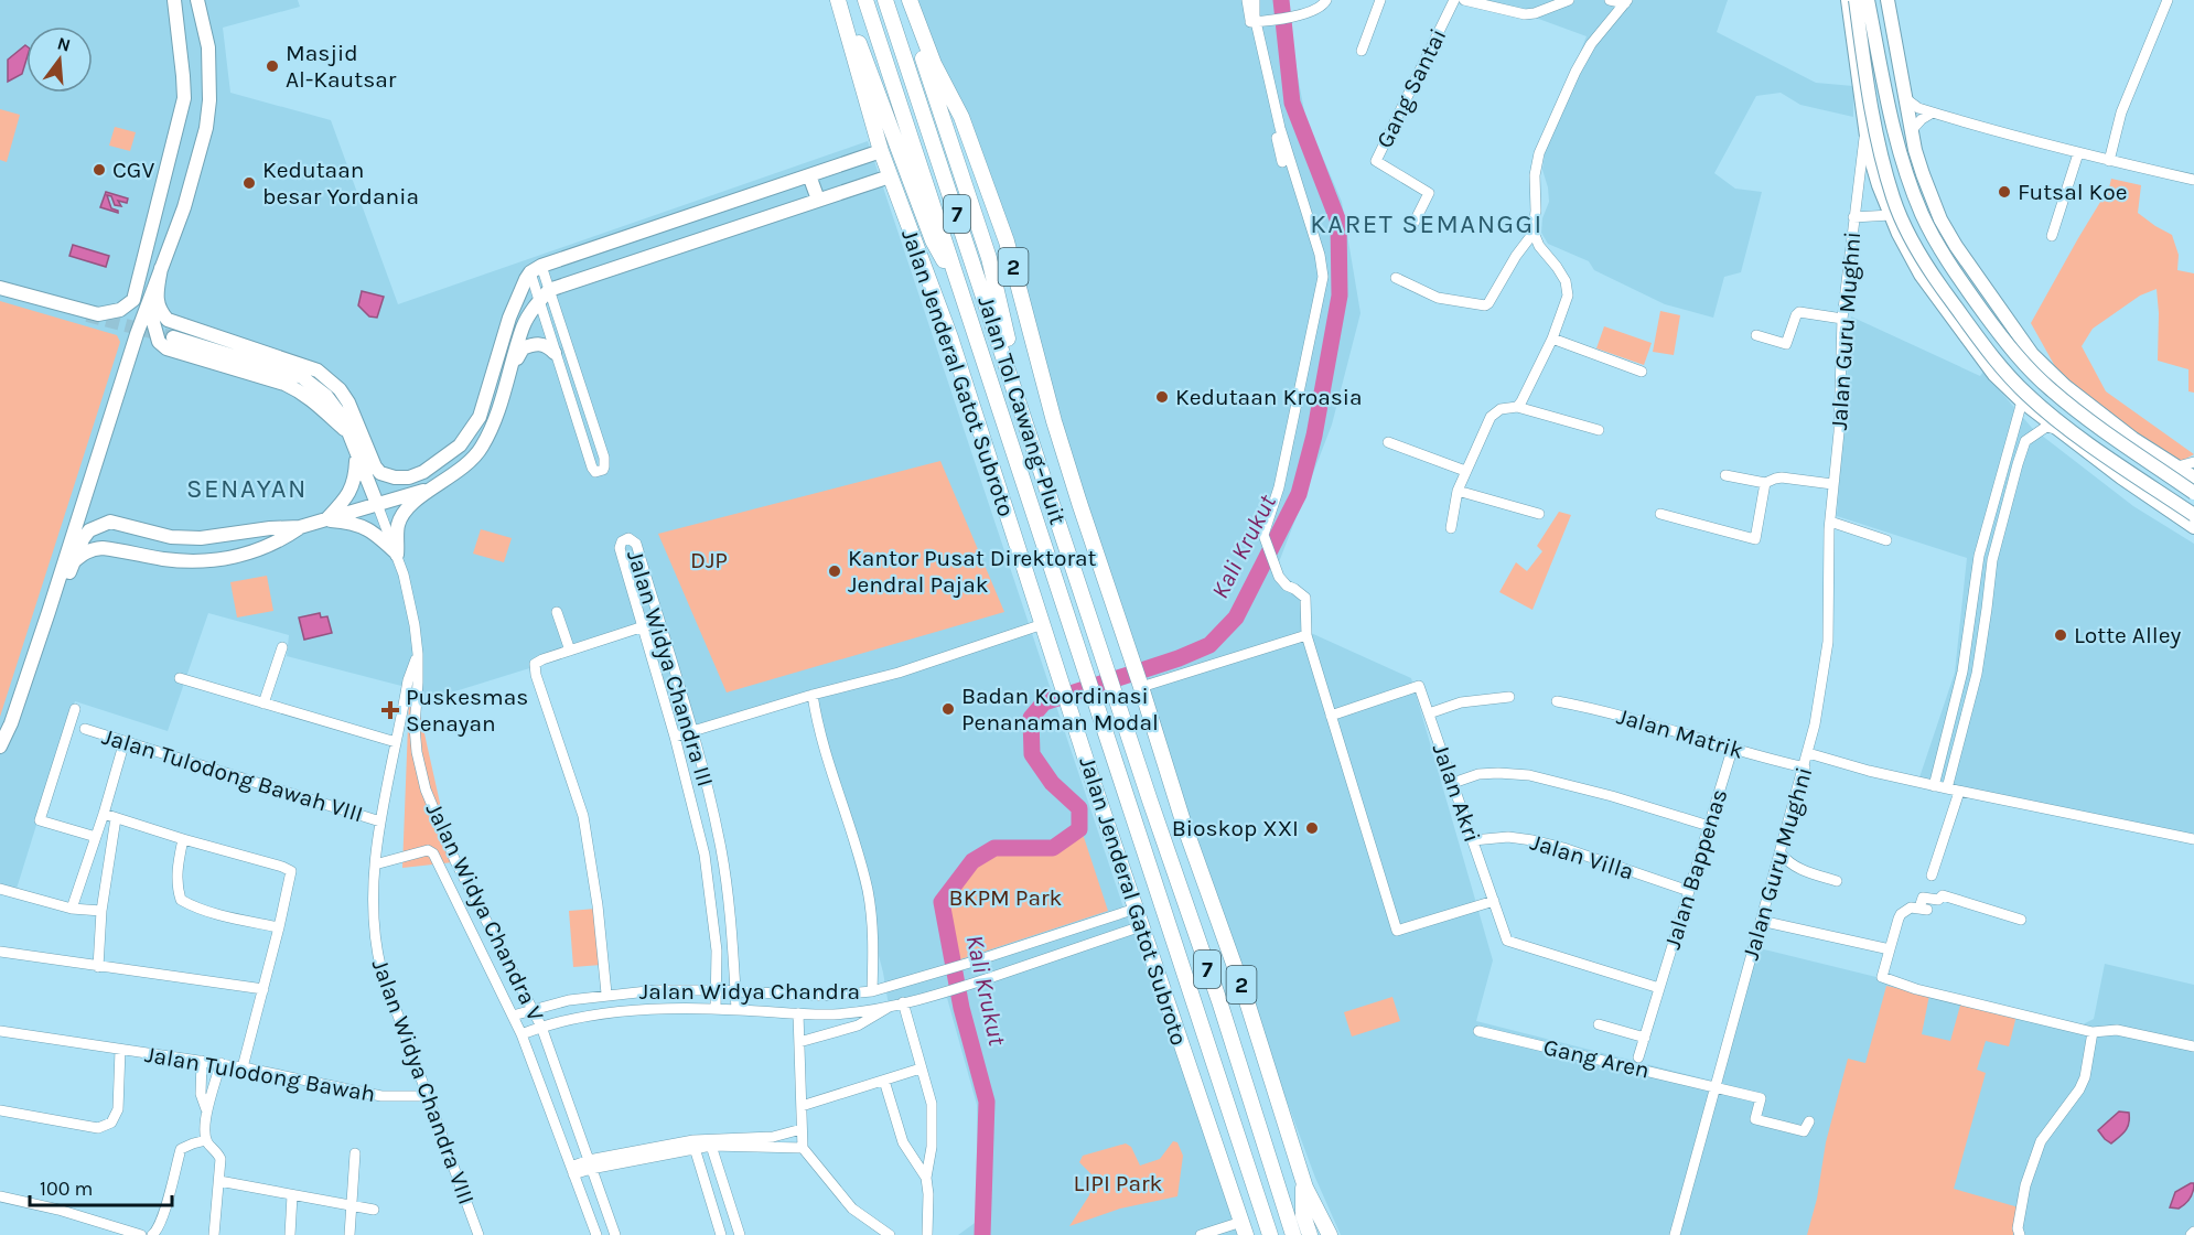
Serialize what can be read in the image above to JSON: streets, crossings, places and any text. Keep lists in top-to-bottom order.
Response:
{
  "streets": {
    "highway": [
      "7",
      "2",
      "Jalan Jenderal Gatot Subroto",
      "Jalan Tol Cawang–Pluit"
    ],
    "street": [
      "Gang Santai",
      "Jalan Guru Mughni",
      "Jalan Widya Chandra III",
      "Jalan Matrik",
      "Jalan Tulodong Bawah VIII",
      "Jalan Akri",
      "Jalan Villa",
      "Jalan Bappenas",
      "Jalan Widya Chandra V",
      "Jalan Widya Chandra",
      "Gang Aren",
      "Jalan Tulodong Bawah",
      "Jalan Widya Chandra VIII"
    ]
  },
  "crossings": [
    ["Jalan Guru Mughni", "Jalan Matrik"],
    ["Jalan Guru Mughni", "Gang Aren"],
    ["Jalan Jenderal Gatot Subroto", "Jalan Widya Chandra"],
    ["Jalan Widya Chandra III", "Jalan Widya Chandra"],
    ["Jalan Matrik", "Jalan Bappenas"],
    ["Jalan Tulodong Bawah VIII", "Jalan Widya Chandra VIII"],
    ["Jalan Akri", "Jalan Villa"],
    ["Jalan Villa", "Jalan Bappenas"],
    ["Jalan Widya Chandra V", "Jalan Widya Chandra"],
    ["Jalan Widya Chandra V", "Jalan Widya Chandra VIII"],
    ["Jalan Tulodong Bawah", "Jalan Widya Chandra VIII"]
  ],
  "districts": ["KARET SEMANGGI", "SENAYAN"],
  "water": ["Kali Krukut"],
  "parks": ["DJP", "BKPM Park", "LIPI Park"],
  "places": {
    "other": [
      "Masjid Al-Kautsar",
      "CGV",
      "Kedutaan besar Yordania",
      "Futsal Koe",
      "Kedutaan Kroasia",
      "Kantor Pusat Direktorat Jendral Pajak",
      "Lotte Alley",
      "Badan Koordinasi Penanaman Modal",
      "Bioskop XXI"
    ],
    "health": ["Puskesmas Senayan"]
  },
  "scale_bar": "100 m",
  "north": "top"
}
